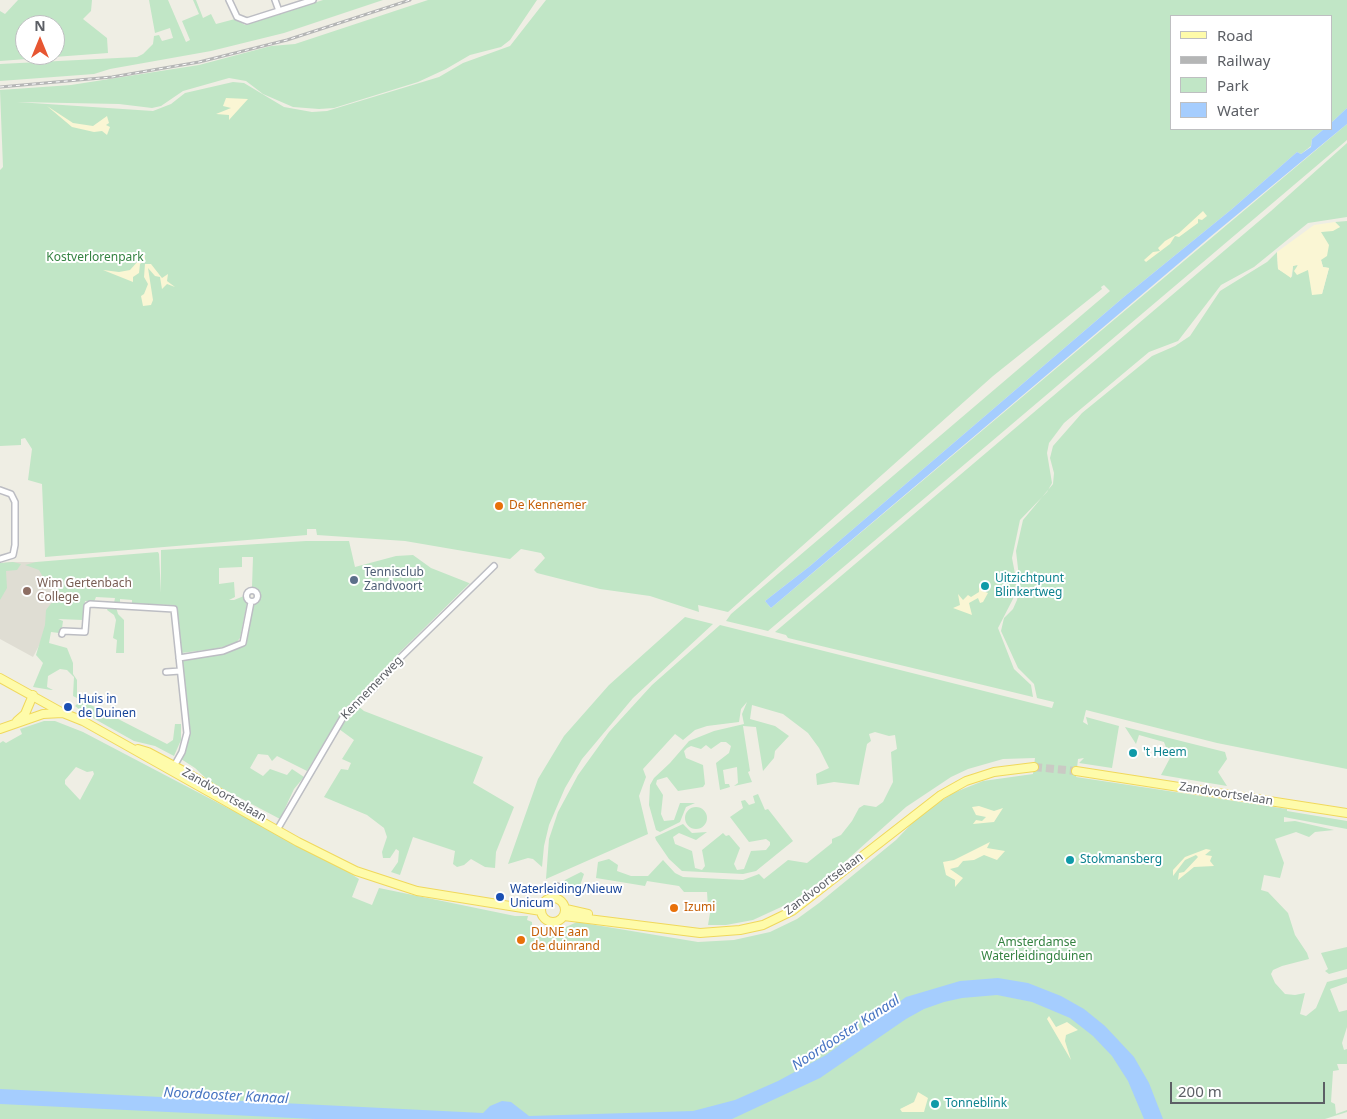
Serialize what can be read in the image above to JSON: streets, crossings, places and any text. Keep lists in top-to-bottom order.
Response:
{
  "streets": {
    "main road": ["Zandvoortselaan"],
    "street": ["Kennemerweg"]
  },
  "crossings": [
    ["Kennemerweg", "Zandvoortselaan"]
  ],
  "water": ["Noordooster Kanaal"],
  "parks": ["Kostverlorenpark", "Amsterdamse Waterleidingduinen"],
  "places": [
    "De Kennemer",
    "Tennisclub Zandvoort",
    "Uitzichtpunt Blinkertweg",
    "Wim Gertenbach College",
    "Huis in de Duinen",
    "'t Heem",
    "Stokmansberg",
    "Waterleiding/Nieuw Unicum",
    "Izumi",
    "DUNE aan de duinrand",
    "Tonneblink"
  ],
  "legend": [
    "Road",
    "Railway",
    "Park",
    "Water"
  ],
  "scale_bar": "200 m",
  "north": "top"
}
